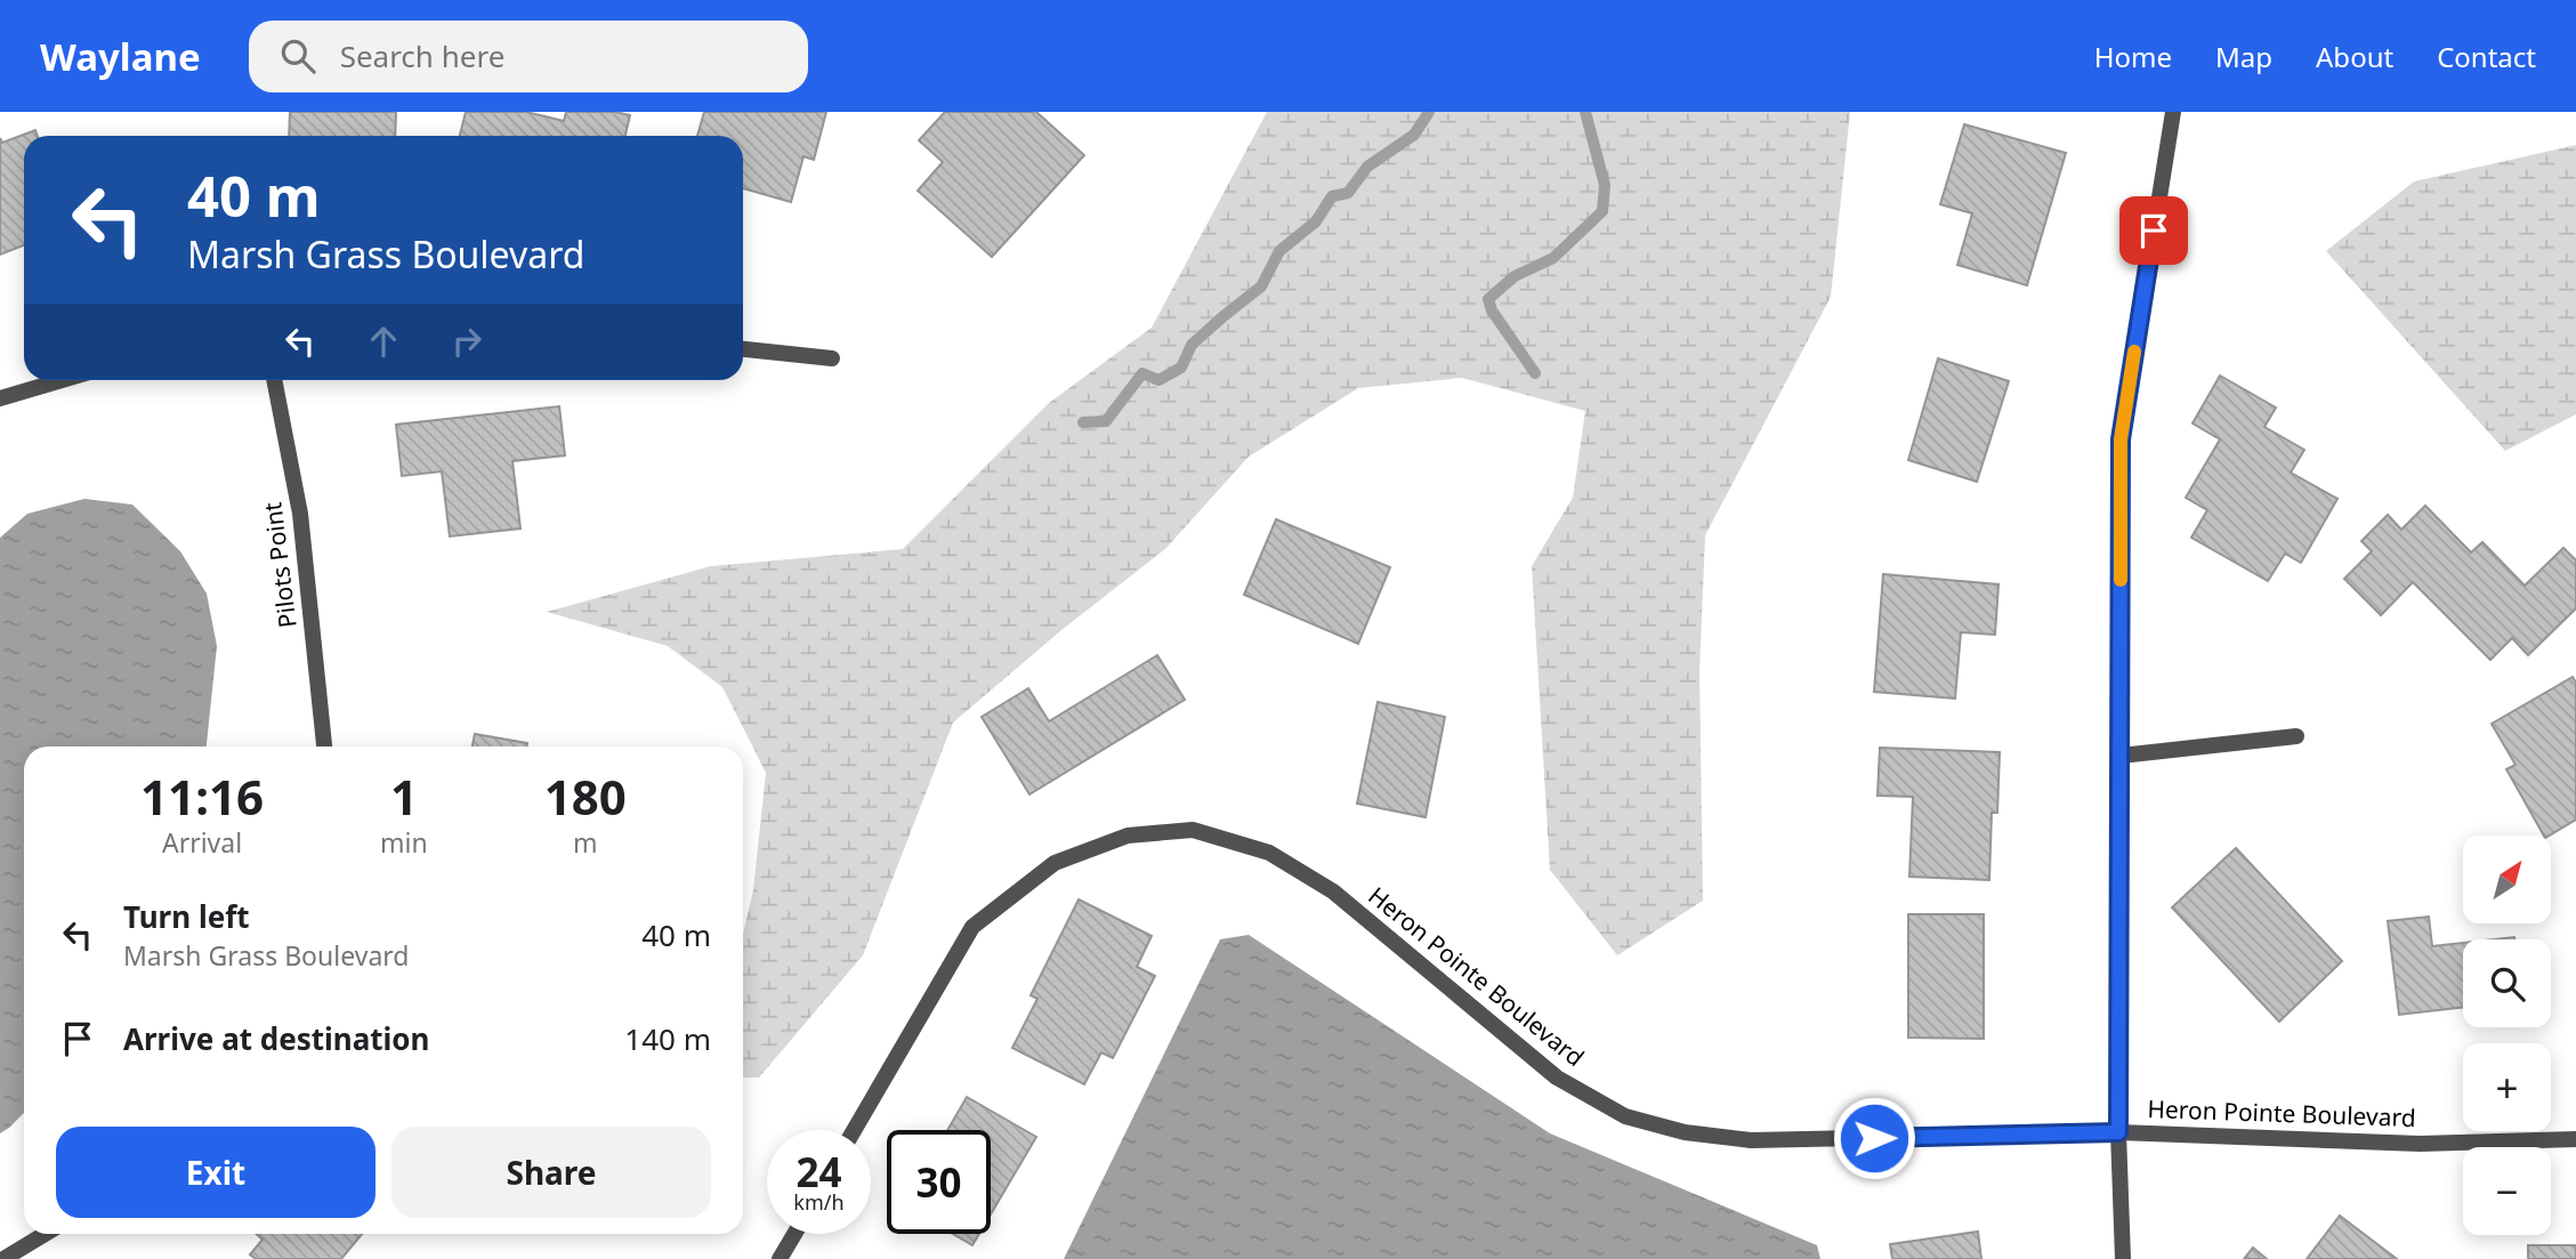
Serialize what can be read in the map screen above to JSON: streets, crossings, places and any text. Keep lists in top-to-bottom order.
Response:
{
  "streets": {
    "street": ["Pilots Point", "Heron Pointe Boulevard"]
  },
  "north": "top right",
  "page": {
    "header": "Waylane",
    "search": "Search here",
    "nav": [
      "Home",
      "Map",
      "About",
      "Contact"
    ],
    "turn": ["40 m", "Marsh Grass Boulevard"],
    "eta": [
      "11:16",
      "Arrival",
      "1",
      "min",
      "180",
      "m"
    ],
    "map_buttons": ["+", "−"],
    "list": [
      {
        "name": "Turn left",
        "note": "Marsh Grass Boulevard",
        "value": "40 m"
      },
      {
        "name": "Arrive at destination",
        "value": "140 m"
      }
    ],
    "buttons": ["Exit", "Share"],
    "speed": "24 km/h",
    "limit": "30"
  }
}
